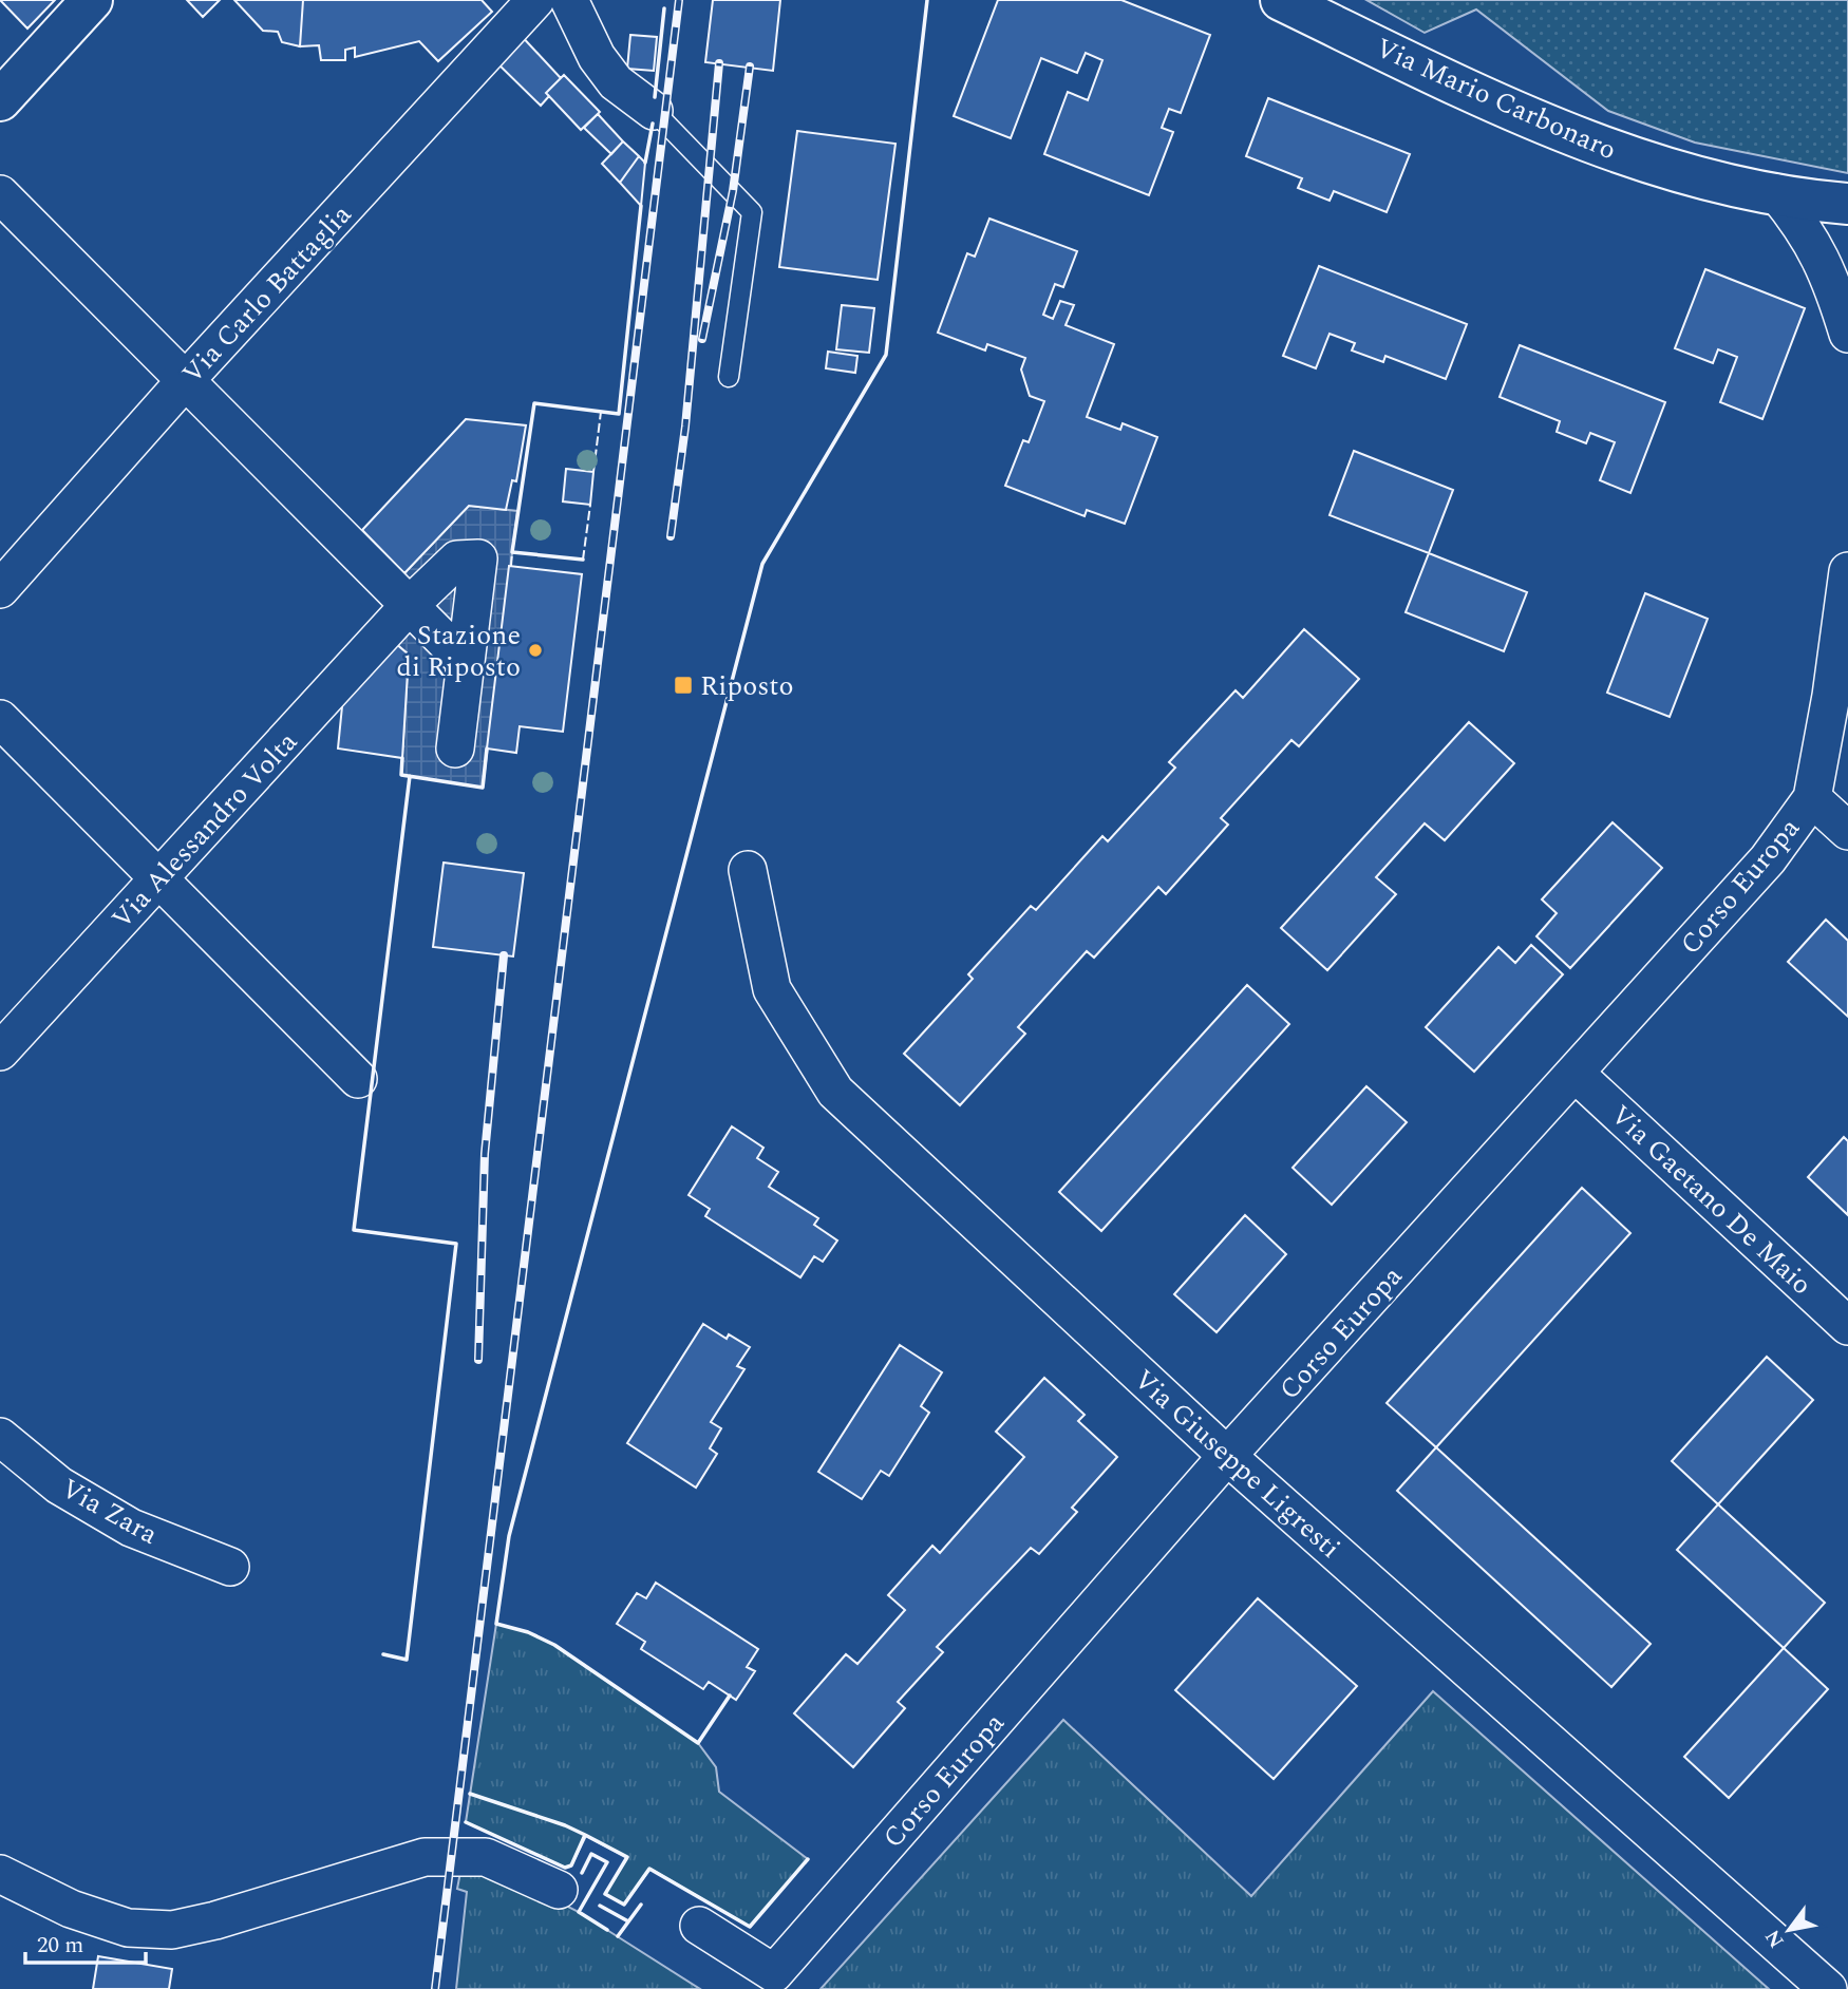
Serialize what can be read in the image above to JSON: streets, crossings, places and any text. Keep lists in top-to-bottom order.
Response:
{
  "streets": {
    "street": [
      "Via Mario Carbonaro",
      "Via Carlo Battaglia",
      "Via Alessandro Volta",
      "Corso Europa",
      "Via Gaetano De Maio",
      "Via Giuseppe Ligresti",
      "Via Zara"
    ]
  },
  "crossings": [
    ["Corso Europa", "Via Gaetano De Maio"],
    ["Corso Europa", "Via Giuseppe Ligresti"]
  ],
  "places": {
    "other": ["Stazione di Riposto"],
    "transit": ["Riposto"]
  },
  "scale_bar": "20 m",
  "north": "bottom left"
}
